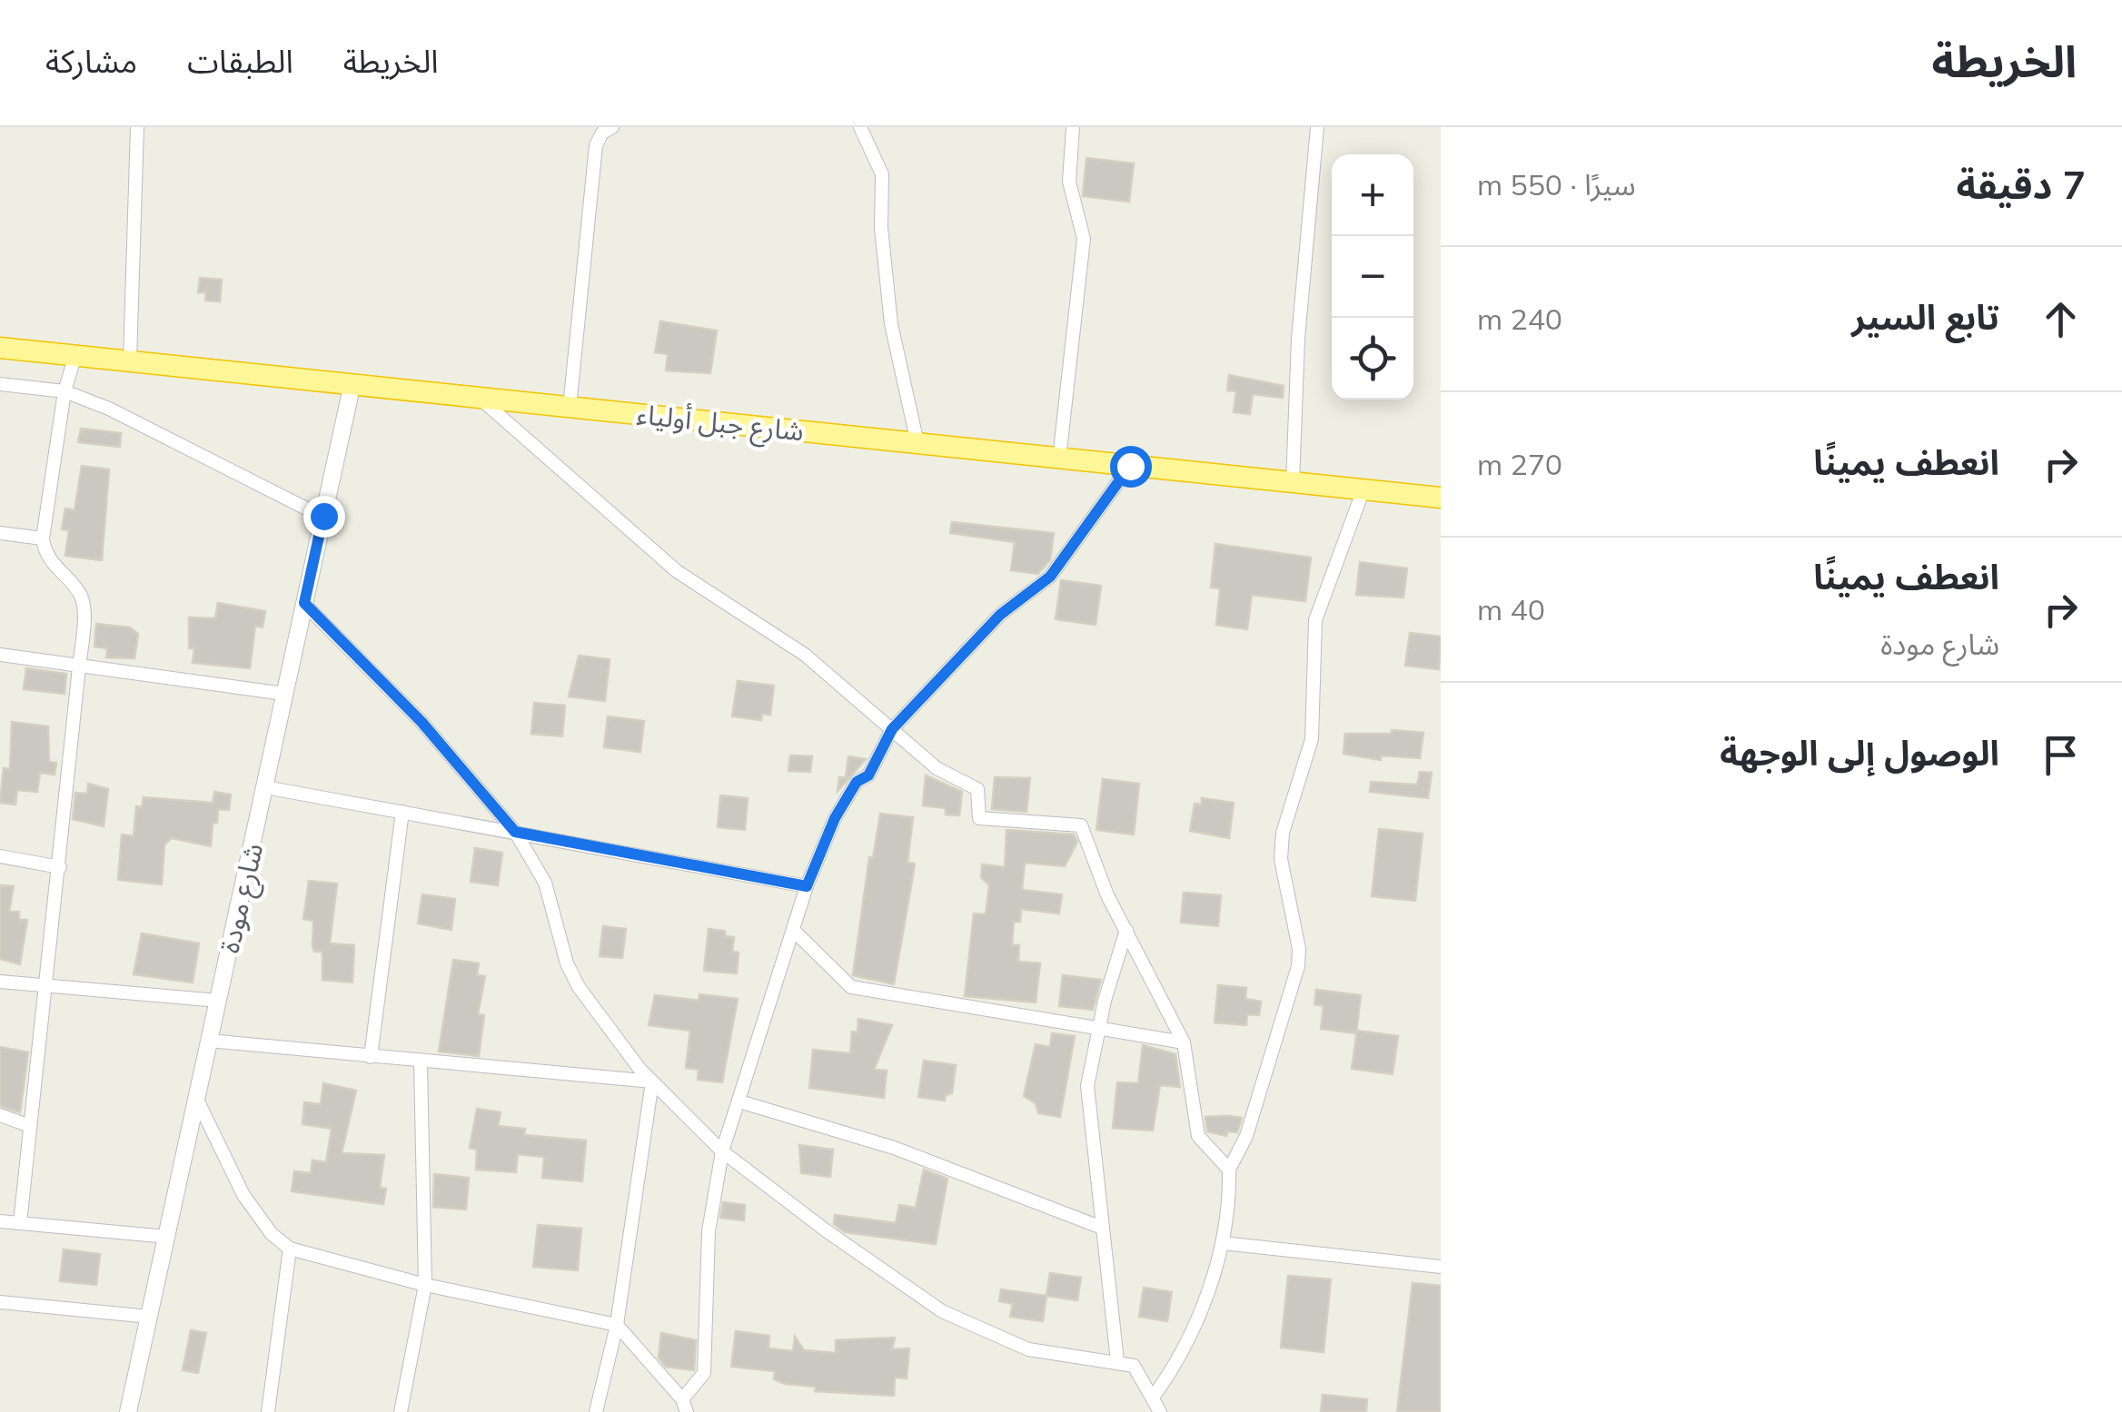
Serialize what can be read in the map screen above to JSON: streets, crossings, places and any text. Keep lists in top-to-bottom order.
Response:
{
  "streets": {
    "highway": ["شارع جبل أولياء"],
    "street": ["شارع مودة"]
  },
  "crossings": [
    ["شارع جبل أولياء", "شارع مودة"]
  ],
  "page": {
    "header": "الخريطة",
    "nav": ["الخريطة", "الطبقات", "مشاركة"],
    "heading": ["7 دقيقة", "سيرًا · 550 m"],
    "map_buttons": ["+", "−"],
    "list": [
      ["تابع السير", "240 m"],
      ["انعطف يمينًا", "270 m"],
      ["انعطف يمينًا", "شارع مودة", "40 m"],
      "الوصول إلى الوجهة"
    ]
  }
}
